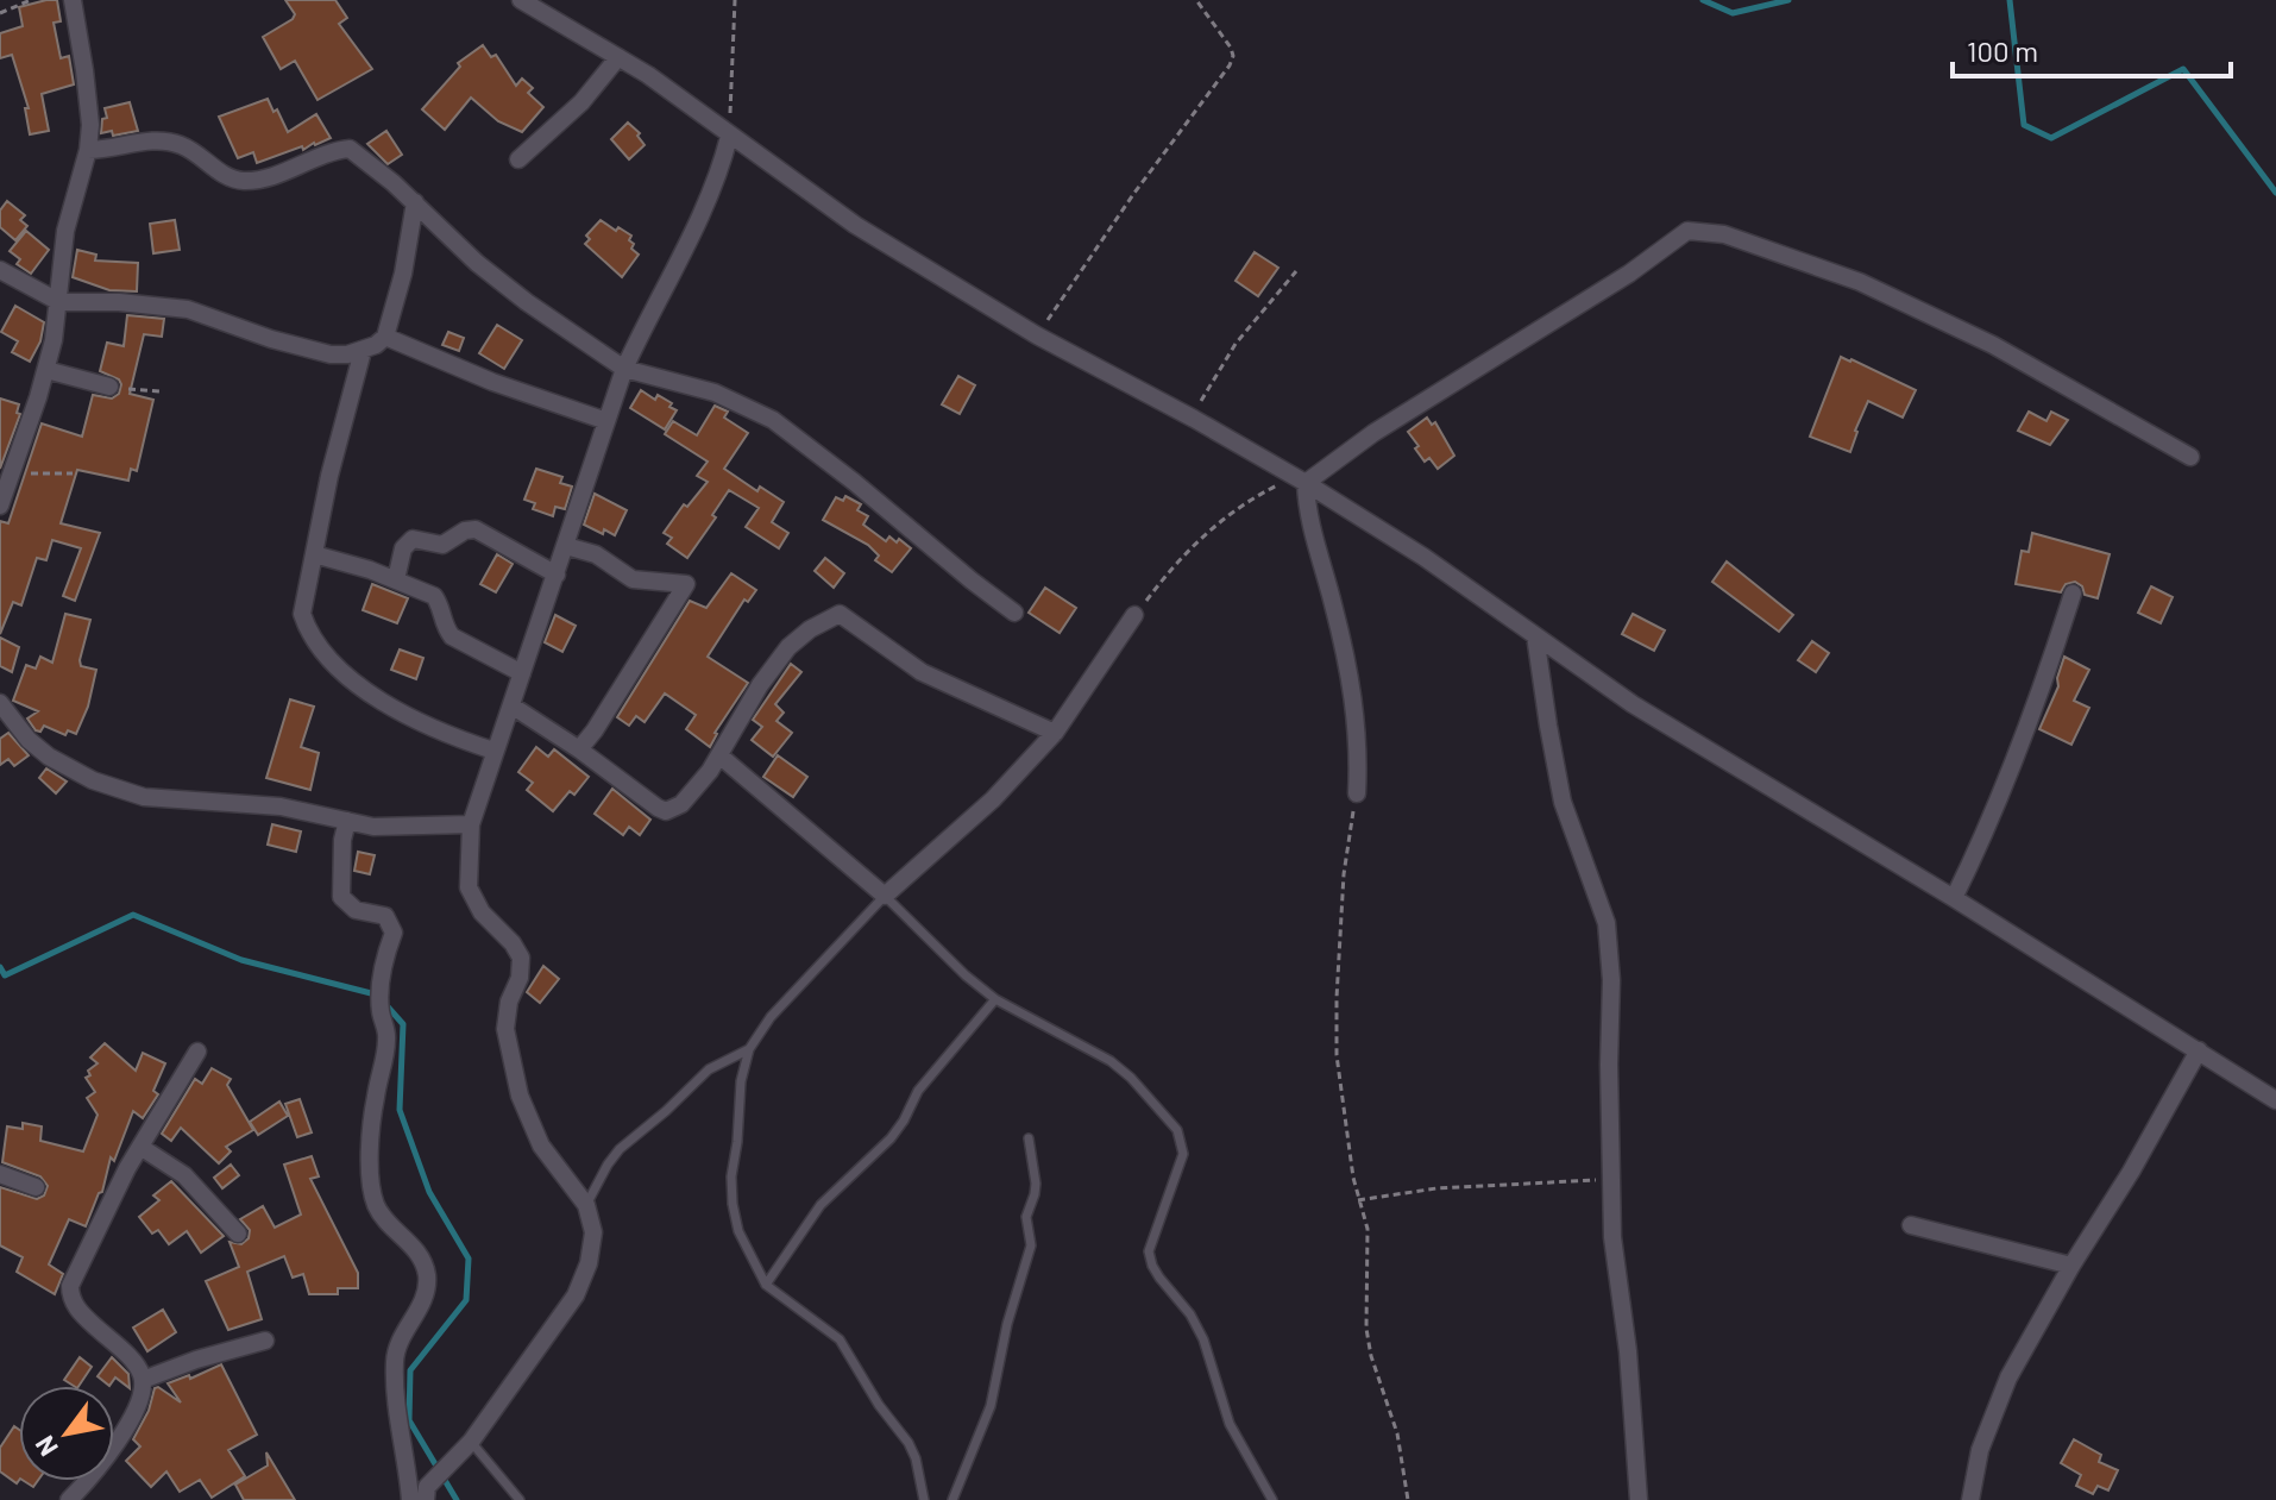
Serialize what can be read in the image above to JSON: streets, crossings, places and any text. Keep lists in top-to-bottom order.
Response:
{
  "scale_bar": "100 m",
  "north": "bottom left"
}
